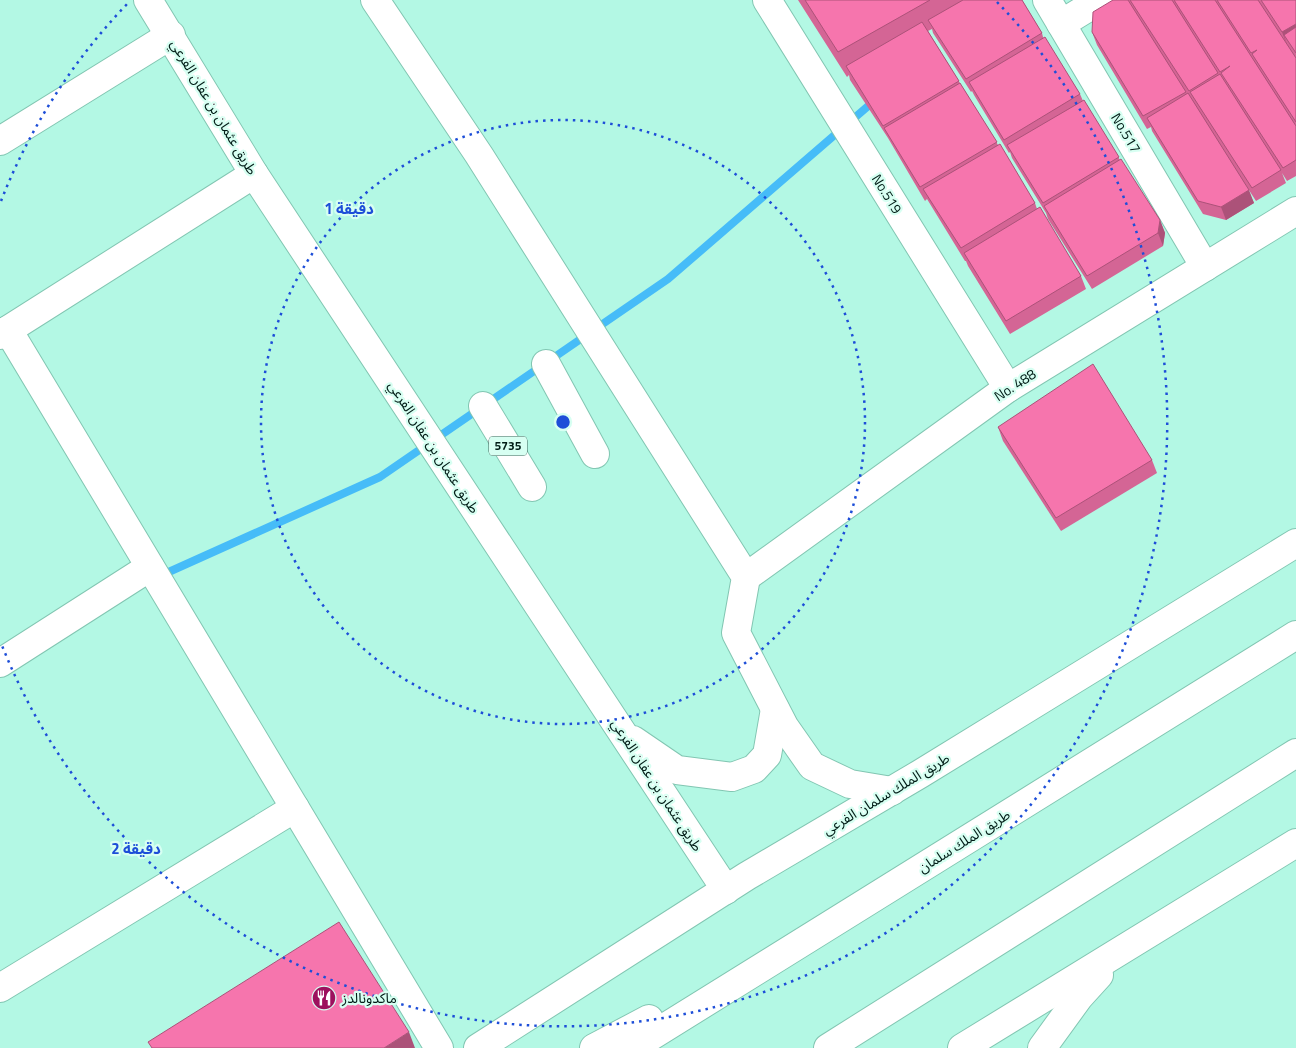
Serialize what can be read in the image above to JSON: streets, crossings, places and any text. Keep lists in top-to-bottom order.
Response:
{
  "streets": {
    "main road": [
      "طريق عثمان بن عفان الفرعي",
      "No.517",
      "No.519",
      "No. 488",
      "5735",
      "طريق الملك سلمان الفرعي",
      "طريق الملك سلمان"
    ]
  },
  "crossings": [
    ["طريق عثمان بن عفان الفرعي", "طريق الملك سلمان الفرعي"],
    ["No.517", "No. 488"],
    ["No.519", "No. 488"]
  ],
  "places": {
    "restaurant": ["ماكدونالدز"]
  },
  "rings": ["1 دقيقة", "2 دقيقة"]
}
